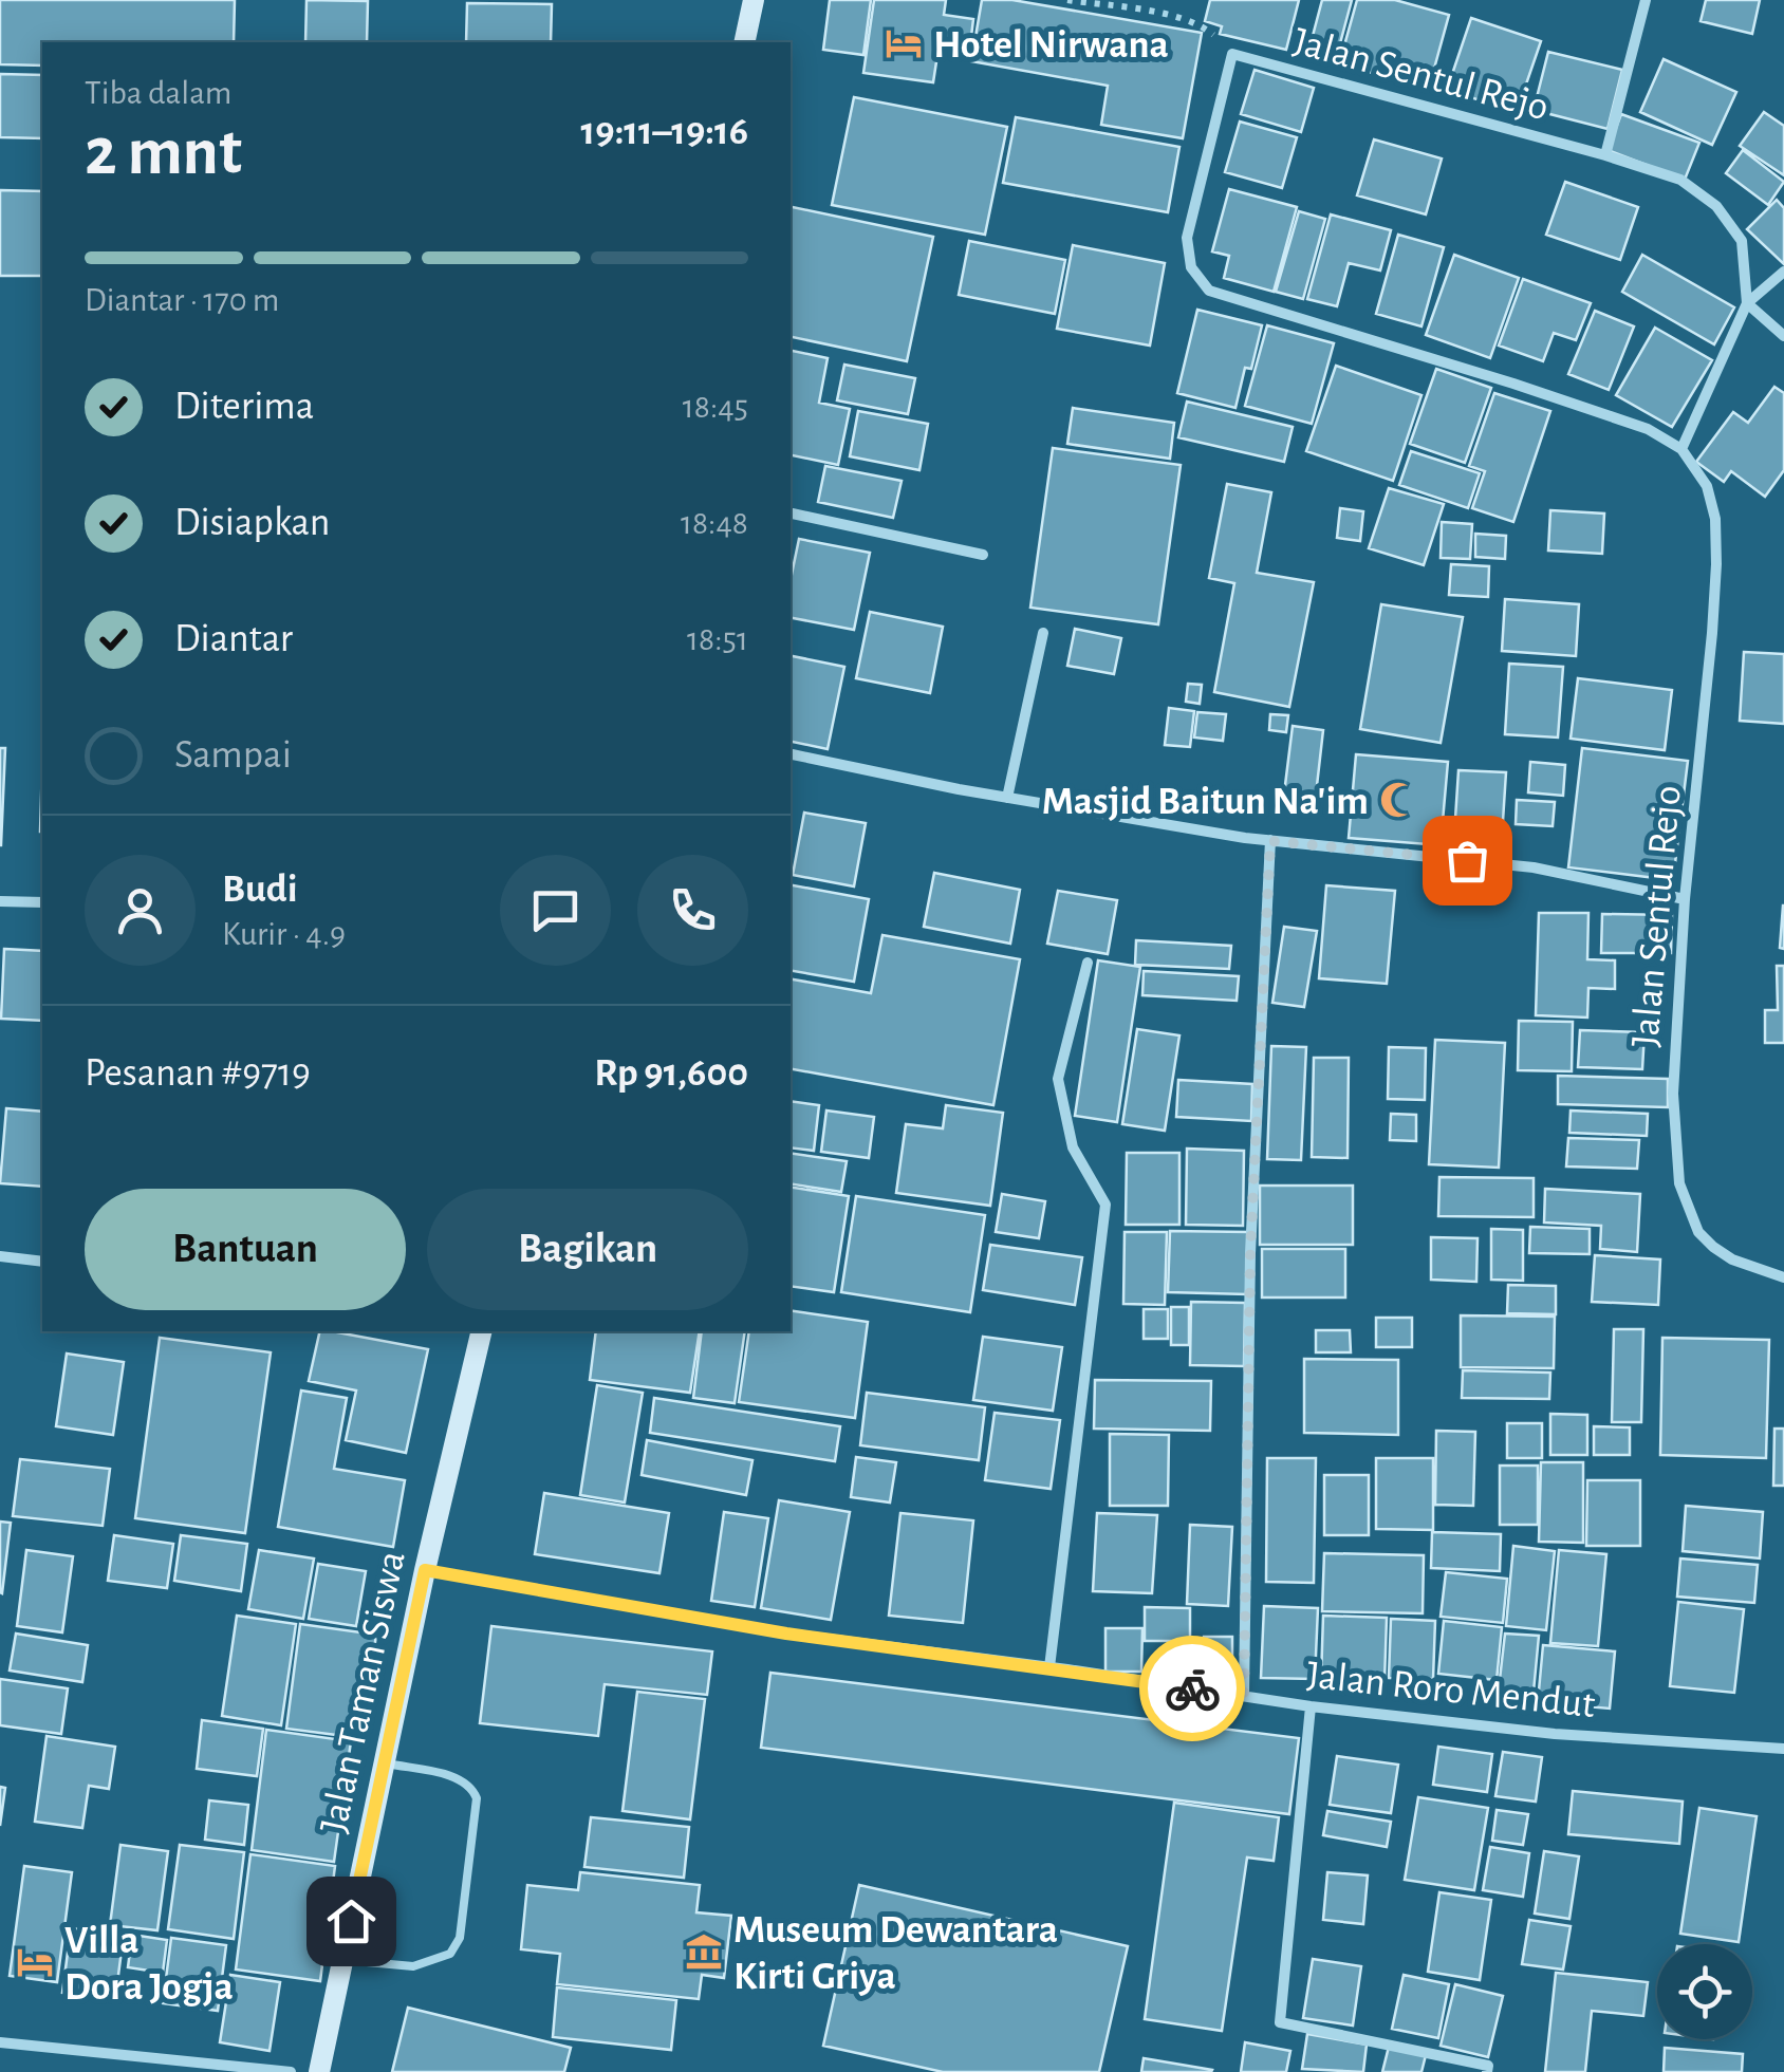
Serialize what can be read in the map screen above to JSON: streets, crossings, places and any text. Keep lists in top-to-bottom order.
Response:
{
  "streets": {
    "main road": ["Jalan Taman Siswa"],
    "street": ["Jalan Sentul Rejo", "Jalan Roro Mendut"]
  },
  "crossings": [
    ["Jalan Roro Mendut", "Jalan Taman Siswa"]
  ],
  "places": {
    "hotel": ["Hotel Nirwana", "Villa Dora Jogja"],
    "mosque": ["Masjid Baitun Na'im"],
    "museum": ["Museum Dewantara Kirti Griya"]
  },
  "page": {
    "heading": ["2 mnt", "Tiba dalam", "19:11–19:16"],
    "panel": [
      "Budi",
      "Kurir · 4.9",
      "Pesanan #9719",
      "Rp 91,600"
    ],
    "bar": "Diantar · 170 m",
    "list": [
      ["Diterima", "18:45"],
      ["Disiapkan", "18:48"],
      ["Diantar", "18:51"],
      "Sampai"
    ],
    "buttons": ["Bantuan", "Bagikan"]
  }
}
